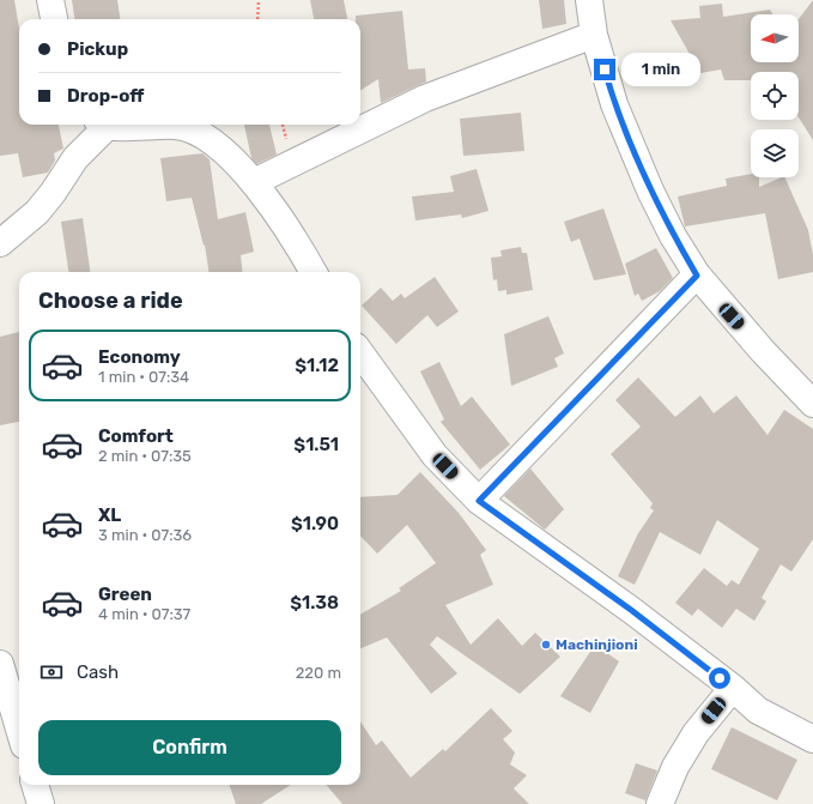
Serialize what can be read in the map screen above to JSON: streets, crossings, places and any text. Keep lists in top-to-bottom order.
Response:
{
  "places": ["Machinjioni"],
  "north": "left",
  "page": {
    "banner": ["Pickup", "Drop-off"],
    "bubble": "1 min",
    "heading": "Choose a ride",
    "list": [
      {
        "name": "Economy",
        "note": "1 min · 07:34",
        "value": "$1.12"
      },
      {
        "name": "Comfort",
        "note": "2 min · 07:35",
        "value": "$1.51"
      },
      {
        "name": "XL",
        "note": "3 min · 07:36",
        "value": "$1.90"
      },
      {
        "name": "Green",
        "note": "4 min · 07:37",
        "value": "$1.38"
      }
    ],
    "pay": ["Cash", "220 m"],
    "buttons": "Confirm"
  }
}
